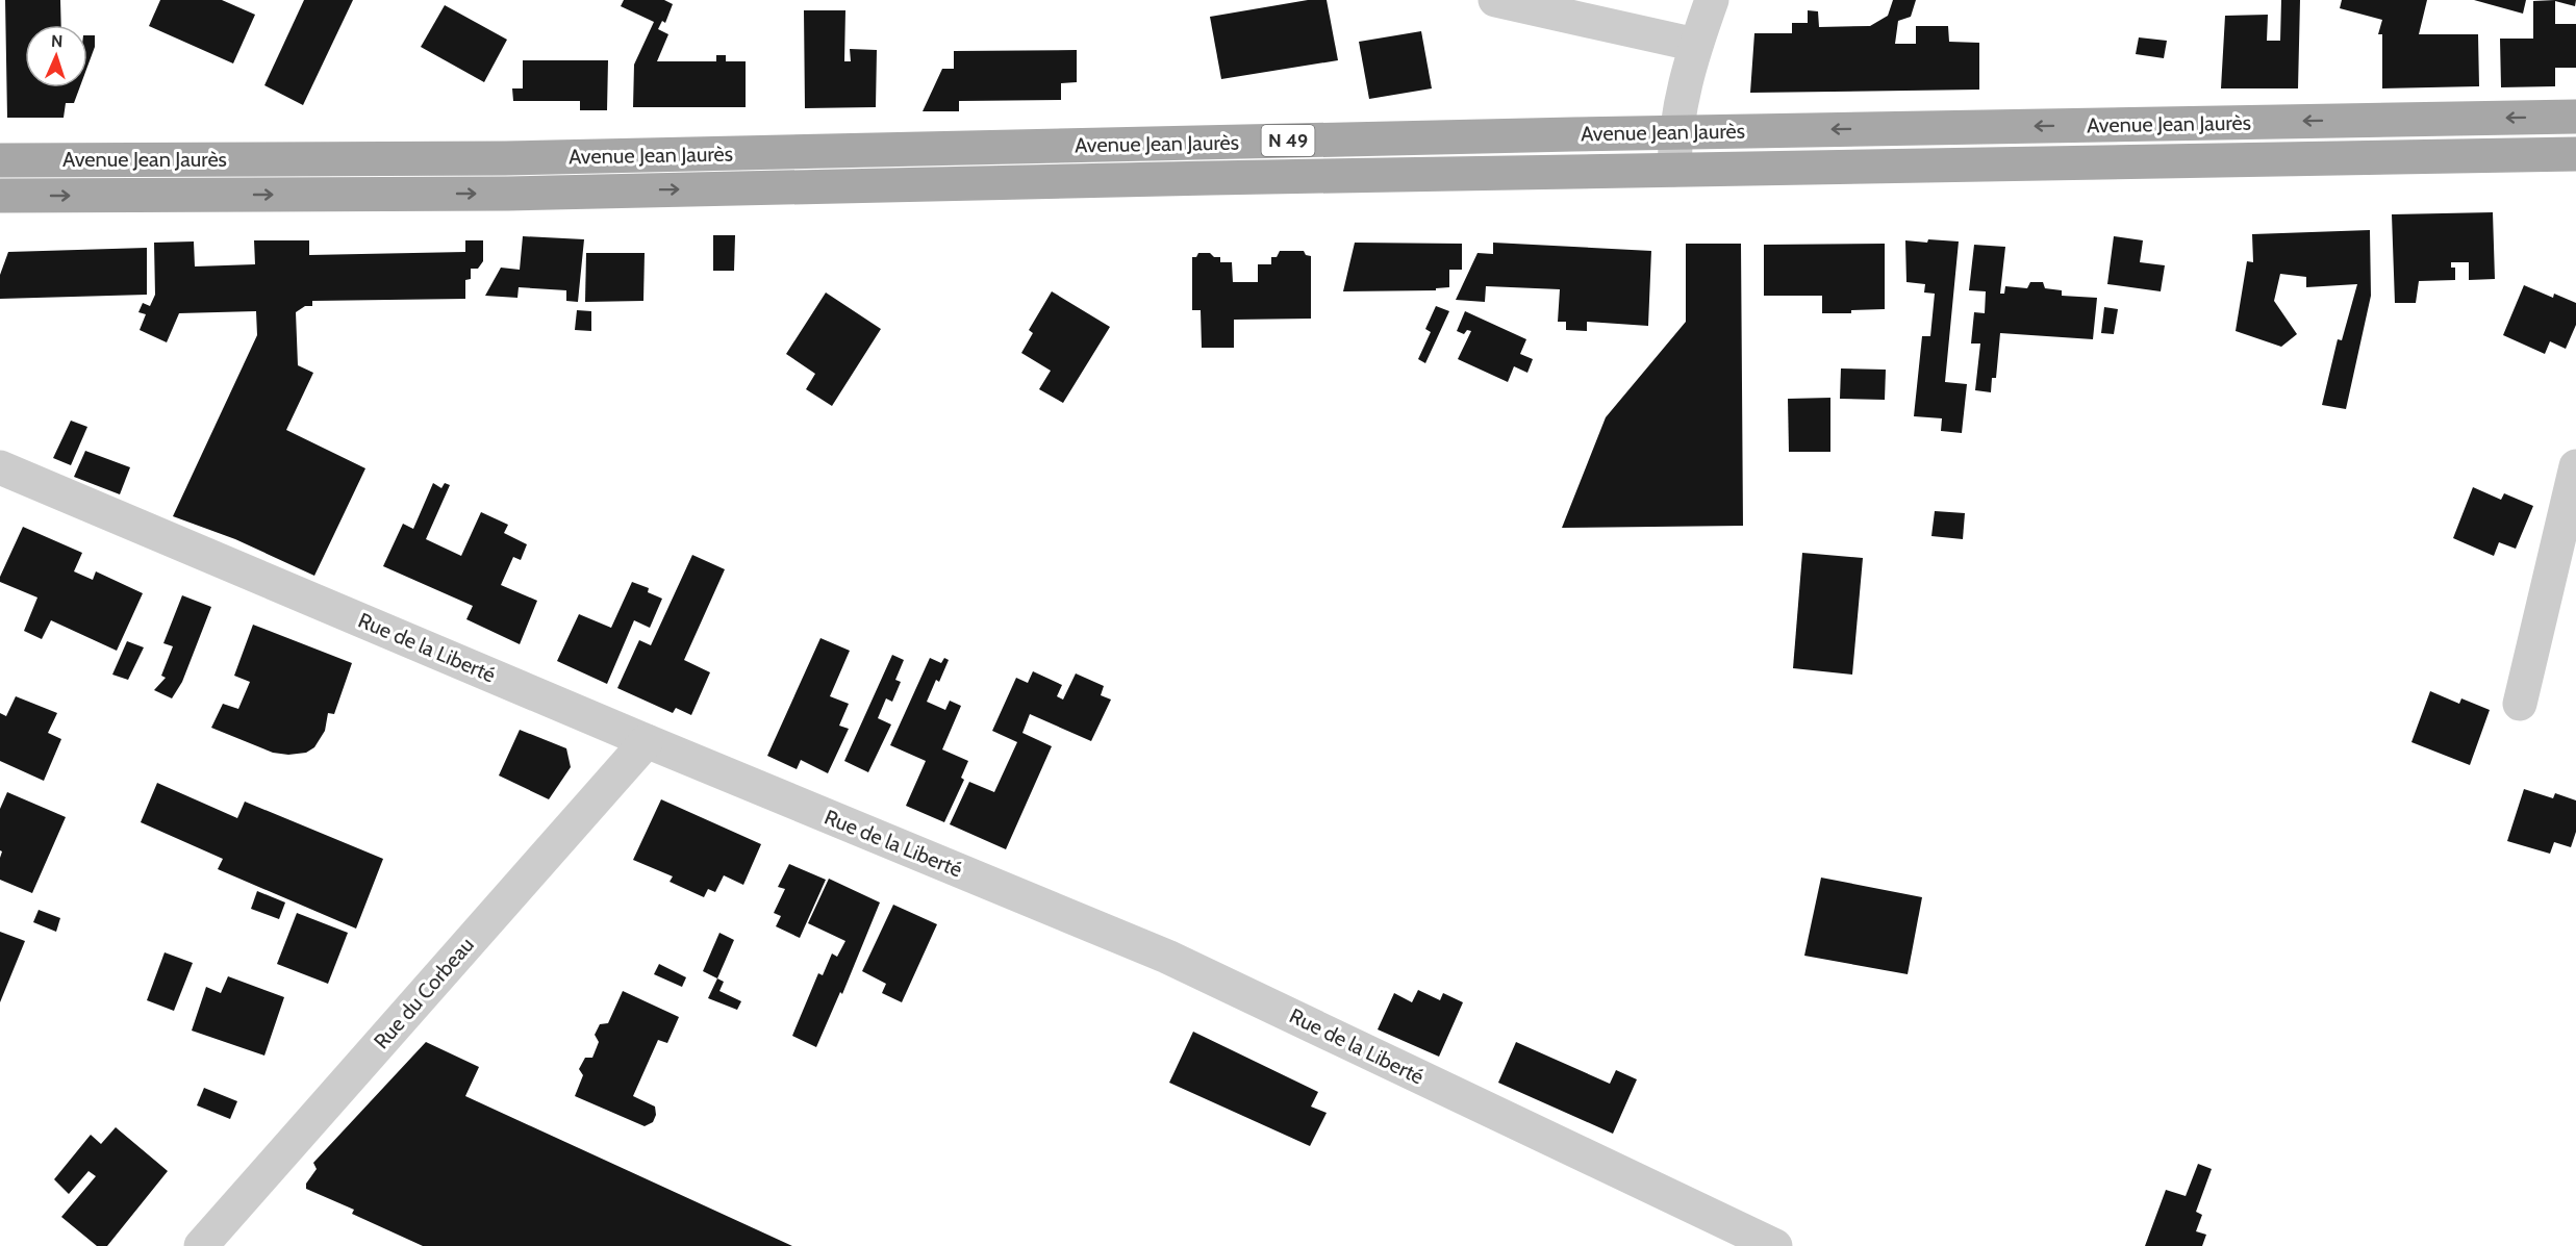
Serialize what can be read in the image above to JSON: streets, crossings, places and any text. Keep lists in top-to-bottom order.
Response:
{
  "streets": {
    "main road": ["Avenue Jean Jaurès", "N 49"],
    "street": ["Rue de la Liberté", "Rue du Corbeau"]
  },
  "crossings": [
    ["Rue de la Liberté", "Rue du Corbeau"]
  ],
  "north": "top"
}
